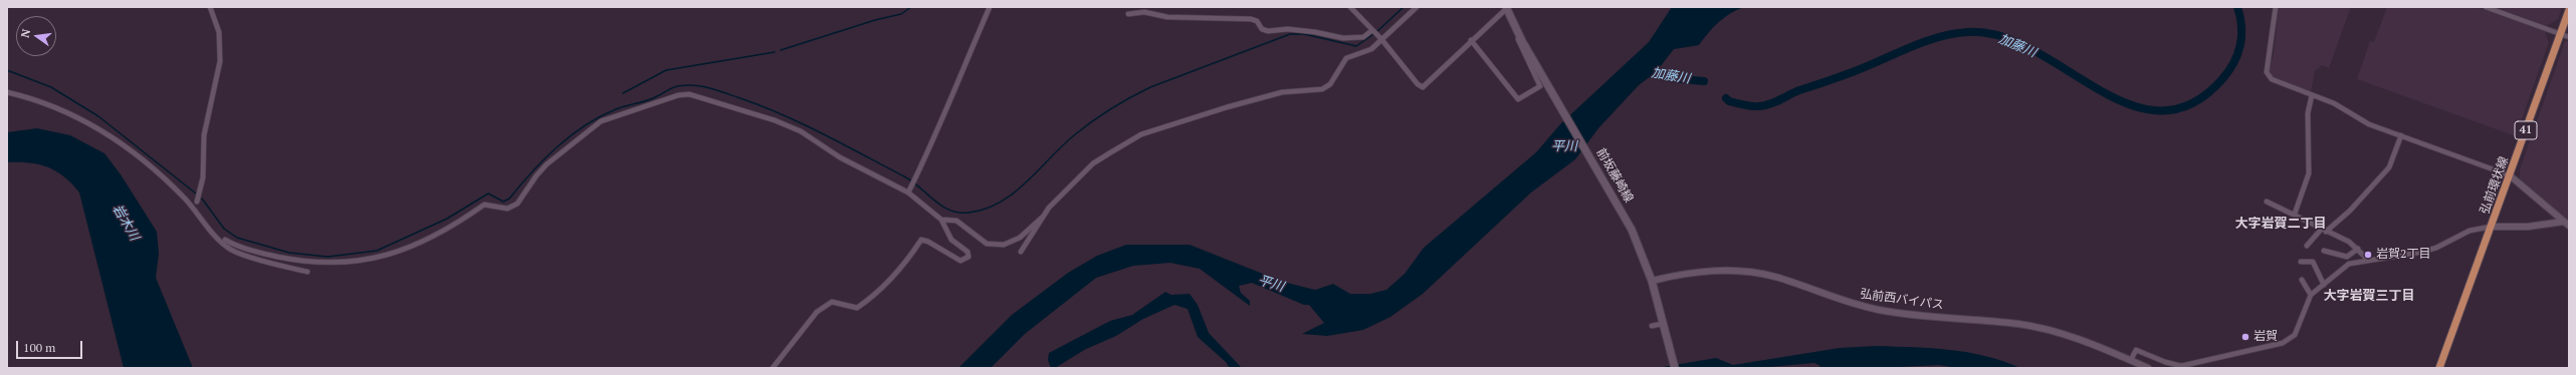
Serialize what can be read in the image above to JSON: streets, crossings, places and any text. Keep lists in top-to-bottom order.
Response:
{
  "streets": {
    "main road": ["41", "前坂藤崎線", "弘前環状線"],
    "street": ["弘前西バイパス"]
  },
  "crossings": [
    ["前坂藤崎線", "弘前西バイパス"]
  ],
  "districts": ["大字岩賀二丁目", "大字岩賀三丁目"],
  "water": ["加藤川", "平川", "岩木川"],
  "places": ["岩賀2丁目", "岩賀"],
  "scale_bar": "100 m",
  "north": "left"
}
